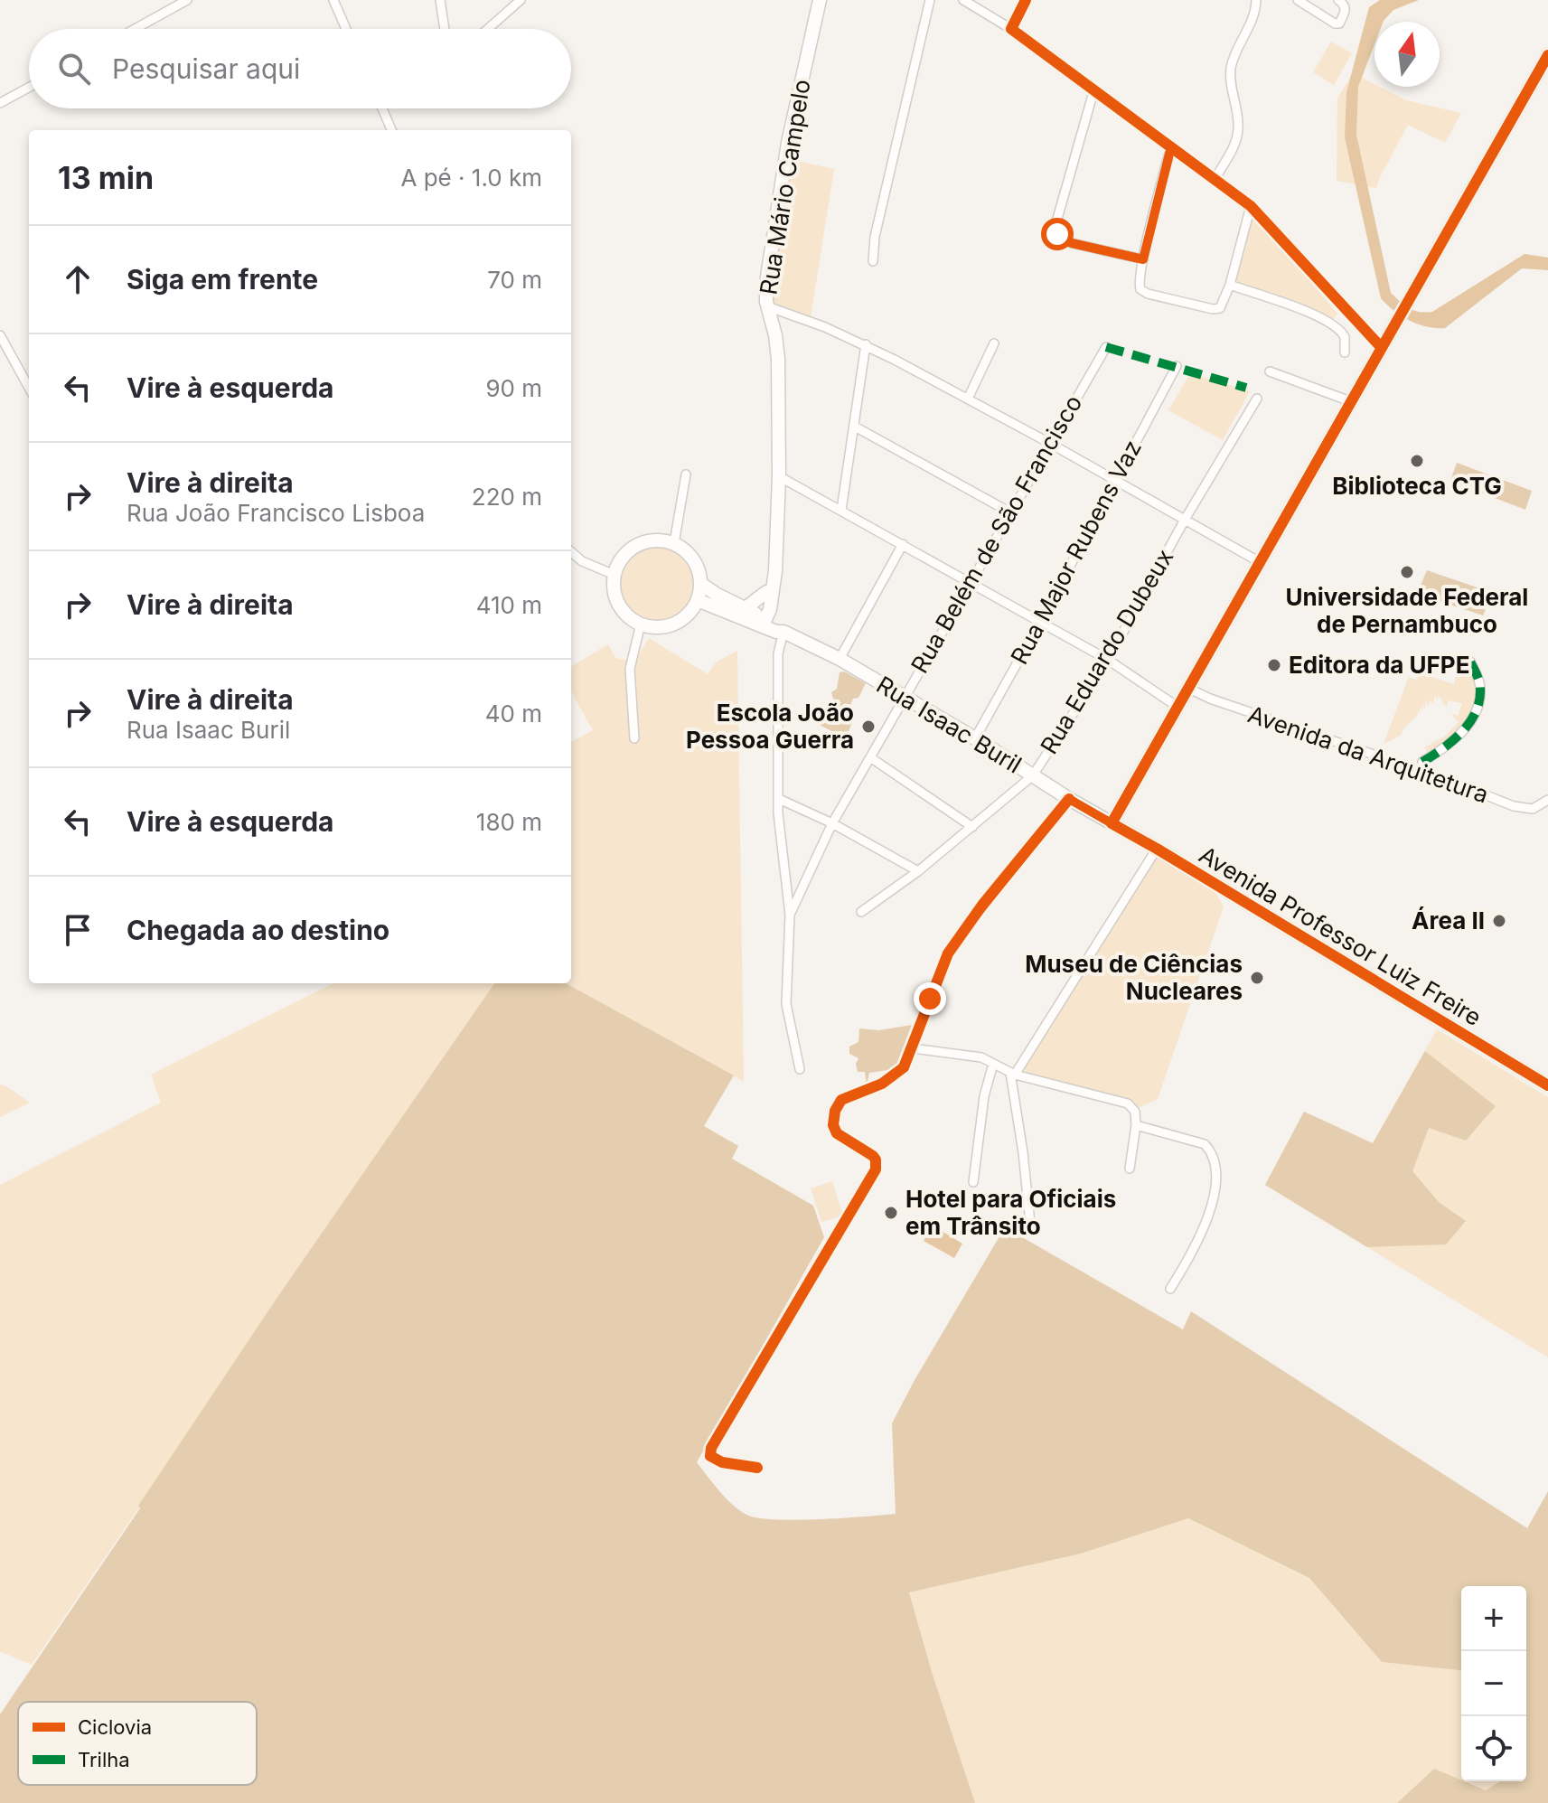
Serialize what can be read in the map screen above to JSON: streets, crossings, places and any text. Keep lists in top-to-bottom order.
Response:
{
  "streets": {
    "main road": ["Rua Mário Campelo", "Rua Isaac Buril", "Avenida Professor Luiz Freire"],
    "street": [
      "Rua Belém de São Francisco",
      "Rua Major Rubens Vaz",
      "Rua Eduardo Dubeux",
      "Avenida da Arquitetura"
    ]
  },
  "crossings": [
    ["Rua Mário Campelo", "Rua Isaac Buril"],
    ["Rua Belém de São Francisco", "Rua Isaac Buril"],
    ["Rua Major Rubens Vaz", "Rua Isaac Buril"],
    ["Rua Eduardo Dubeux", "Rua Isaac Buril"],
    ["Rua Isaac Buril", "Avenida Professor Luiz Freire"]
  ],
  "places": [
    "Biblioteca CTG",
    "Universidade Federal de Pernambuco",
    "Editora da UFPE",
    "Escola João Pessoa Guerra",
    "Área II",
    "Museu de Ciências Nucleares",
    "Hotel para Oficiais em Trânsito"
  ],
  "legend": ["Ciclovia", "Trilha"],
  "north": "top",
  "page": {
    "search": "Pesquisar aqui",
    "heading": ["13 min", "A pé · 1.0 km"],
    "list": [
      ["Siga em frente", "70 m"],
      ["Vire à esquerda", "90 m"],
      ["Vire à direita", "Rua João Francisco Lisboa", "220 m"],
      ["Vire à direita", "410 m"],
      ["Vire à direita", "Rua Isaac Buril", "40 m"],
      ["Vire à esquerda", "180 m"],
      "Chegada ao destino"
    ],
    "map_buttons": ["+", "−"]
  }
}
